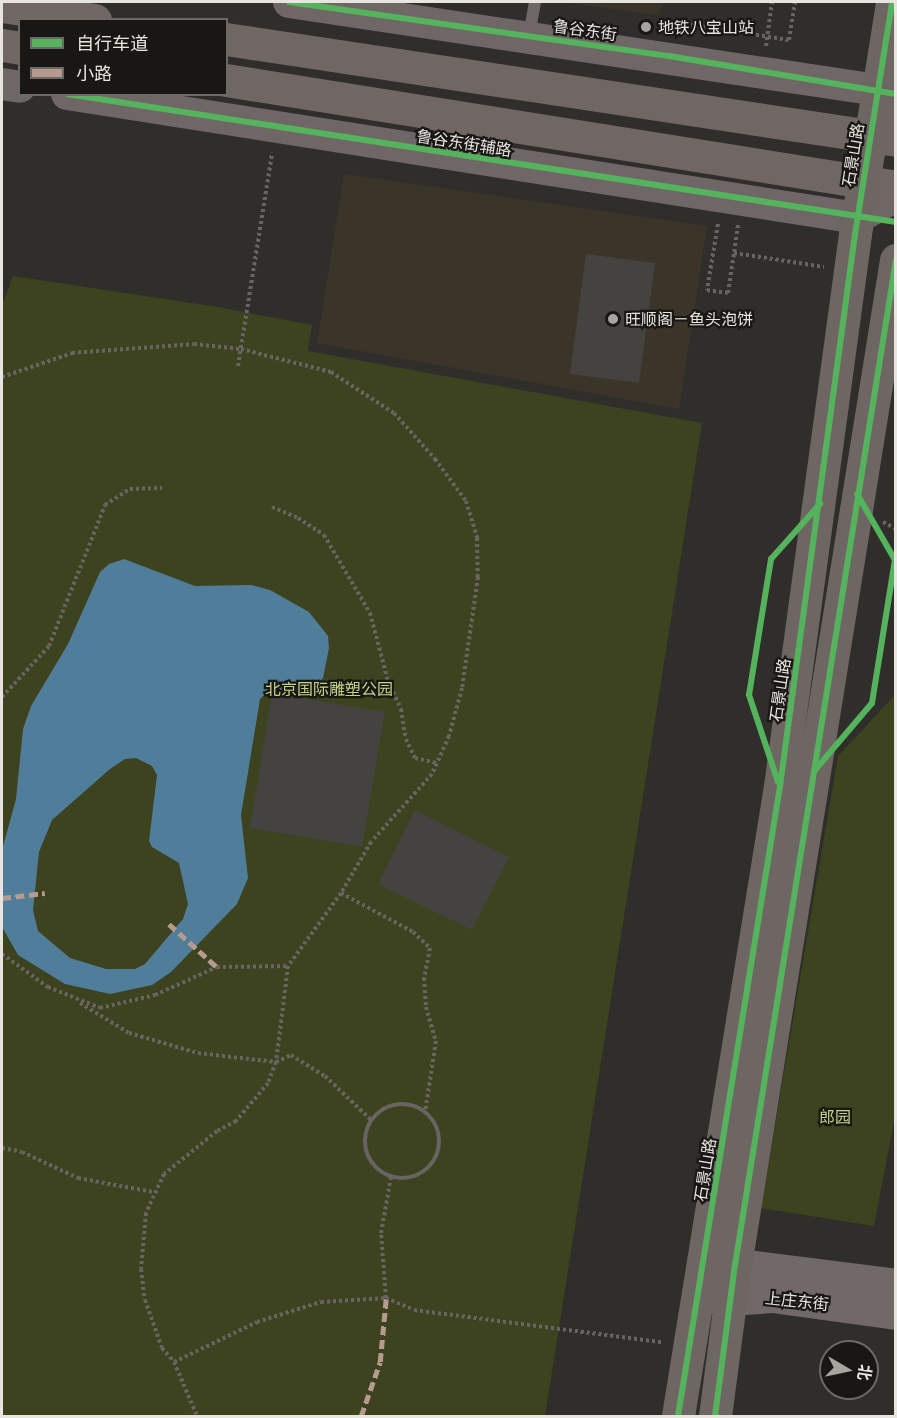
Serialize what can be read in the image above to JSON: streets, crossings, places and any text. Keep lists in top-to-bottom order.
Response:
{
  "streets": {
    "highway": ["石景山路"],
    "main road": ["上庄东街"],
    "street": ["鲁谷东街", "鲁谷东街辅路"]
  },
  "crossings": [
    ["鲁谷东街", "石景山路"],
    ["鲁谷东街辅路", "石景山路"],
    ["石景山路", "上庄东街"]
  ],
  "parks": ["北京国际雕塑公园", "郎园"],
  "places": ["地铁八宝山站", "旺顺阁－鱼头泡饼"],
  "legend": ["自行车道", "小路"],
  "north": "right"
}
